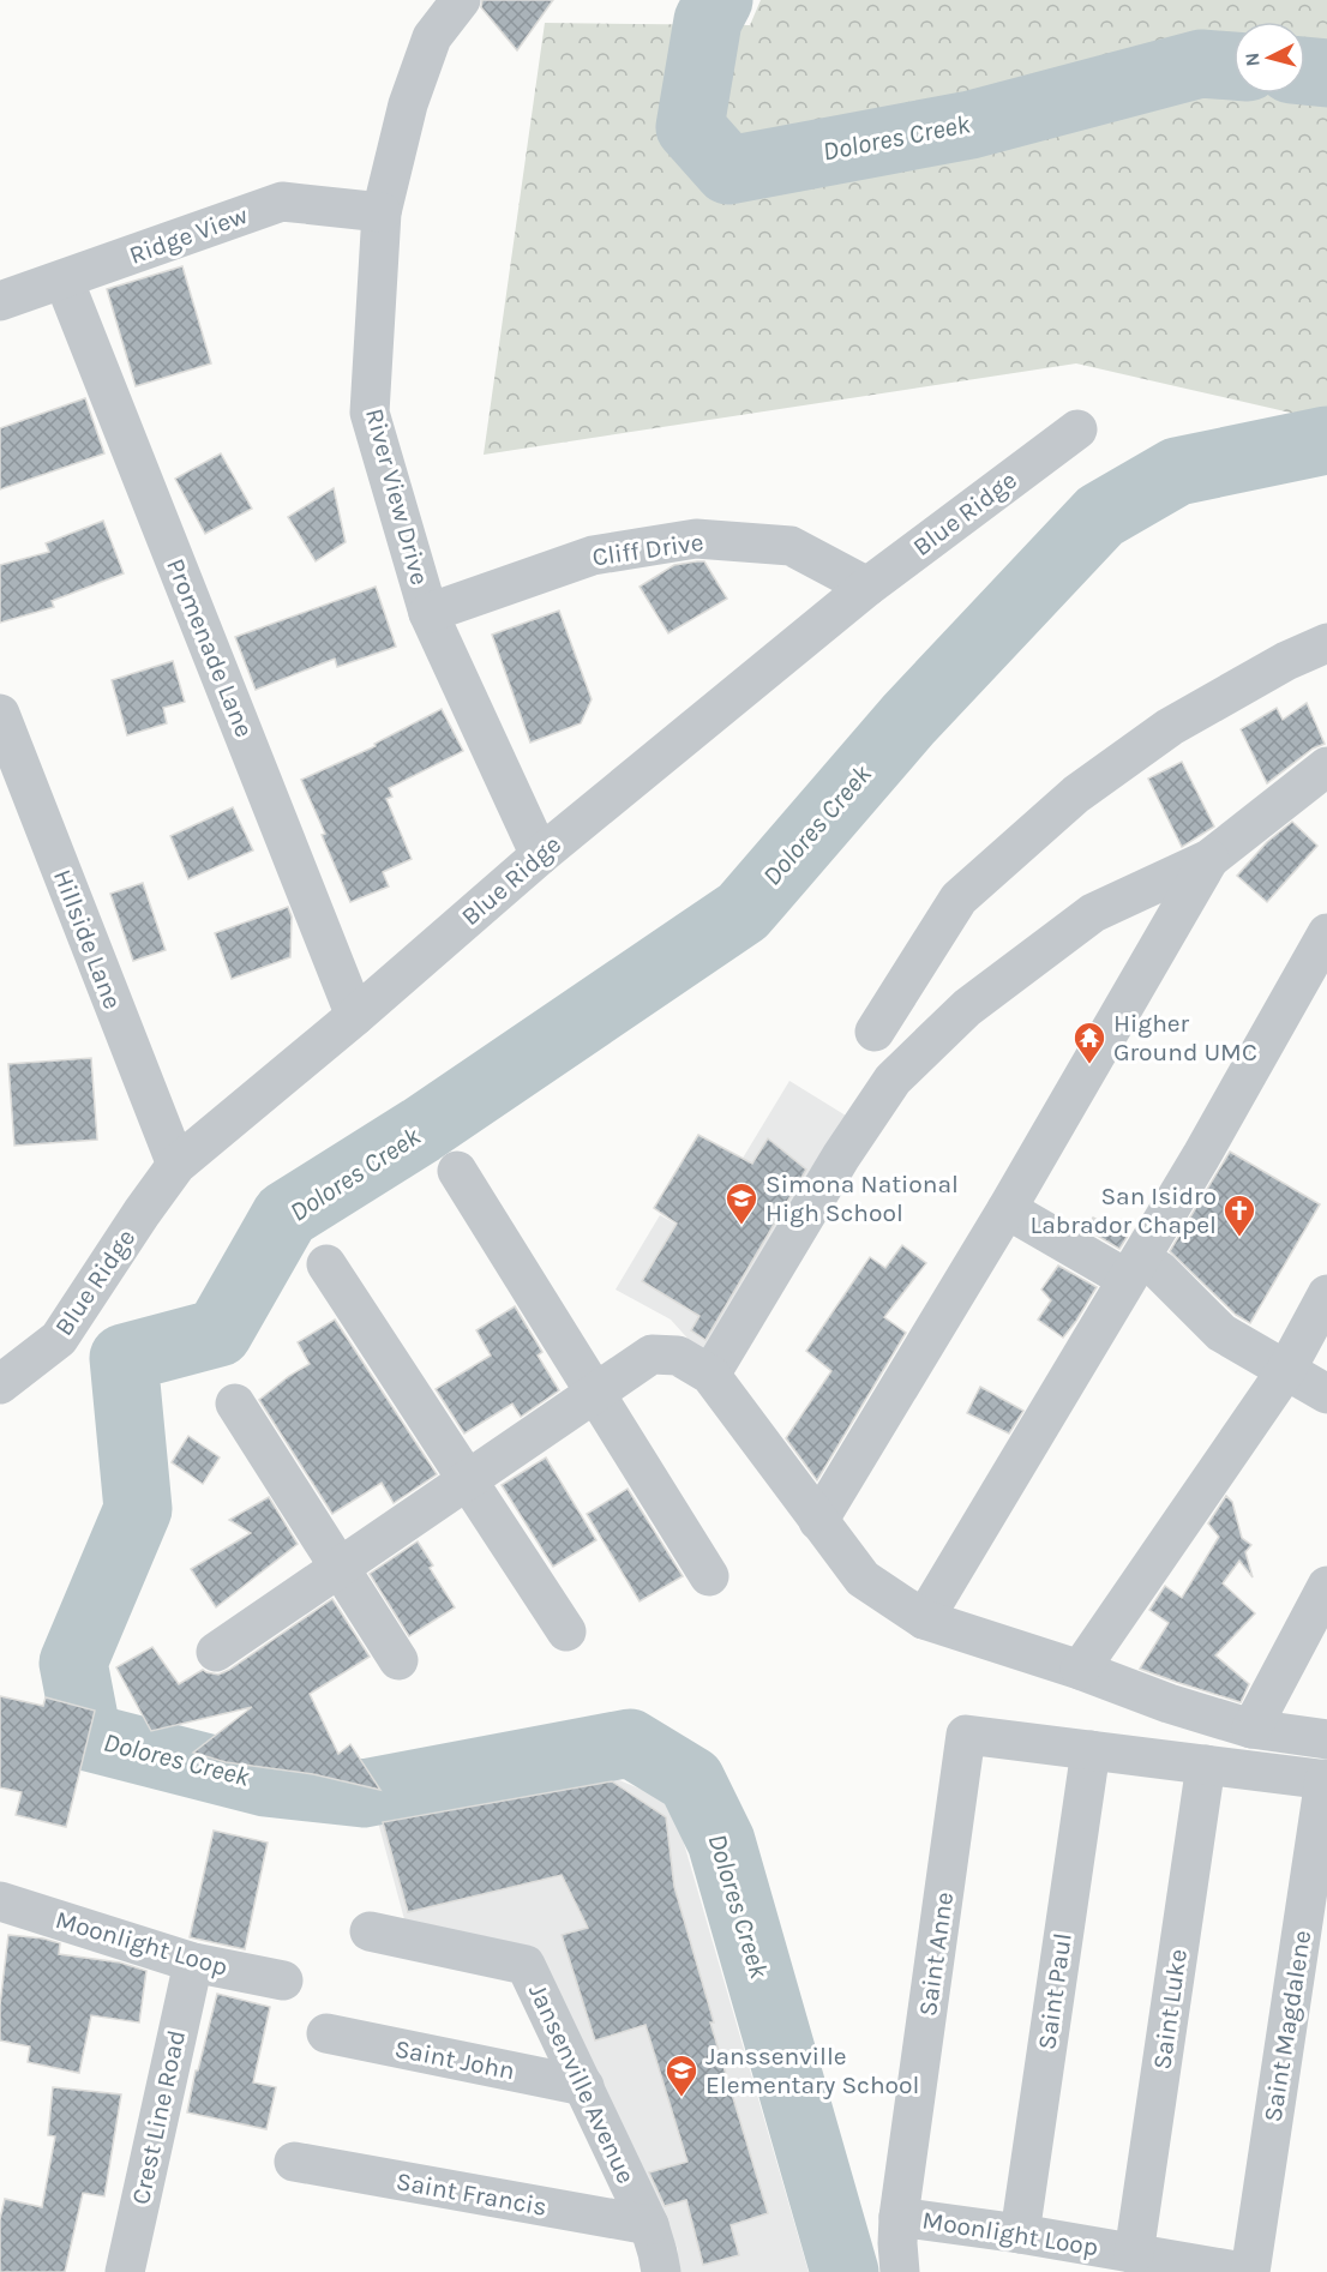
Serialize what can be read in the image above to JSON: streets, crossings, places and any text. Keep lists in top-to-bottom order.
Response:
{
  "streets": {
    "street": [
      "Ridge View",
      "River View Drive",
      "Blue Ridge",
      "Cliff Drive",
      "Promenade Lane",
      "Hillside Lane",
      "Moonlight Loop",
      "Saint Anne",
      "Saint Paul",
      "Saint Luke",
      "Saint Magdalene",
      "Saint John",
      "Jansenville Avenue",
      "Crest Line Road",
      "Saint Francis"
    ]
  },
  "crossings": [
    ["Ridge View", "River View Drive"],
    ["Ridge View", "Promenade Lane"],
    ["River View Drive", "Blue Ridge"],
    ["River View Drive", "Cliff Drive"],
    ["Blue Ridge", "Cliff Drive"],
    ["Blue Ridge", "Promenade Lane"],
    ["Blue Ridge", "Hillside Lane"],
    ["Moonlight Loop", "Saint Anne"],
    ["Moonlight Loop", "Saint Paul"],
    ["Moonlight Loop", "Saint Luke"],
    ["Moonlight Loop", "Crest Line Road"],
    ["Saint Anne", "Saint Paul"],
    ["Saint John", "Jansenville Avenue"],
    ["Jansenville Avenue", "Saint Francis"]
  ],
  "water": ["Dolores Creek"],
  "places": {
    "temple": ["Higher Ground UMC"],
    "school or university": ["Simona National High School", "Janssenville Elementary School"],
    "church": ["San Isidro Labrador Chapel"]
  },
  "north": "left"
}
